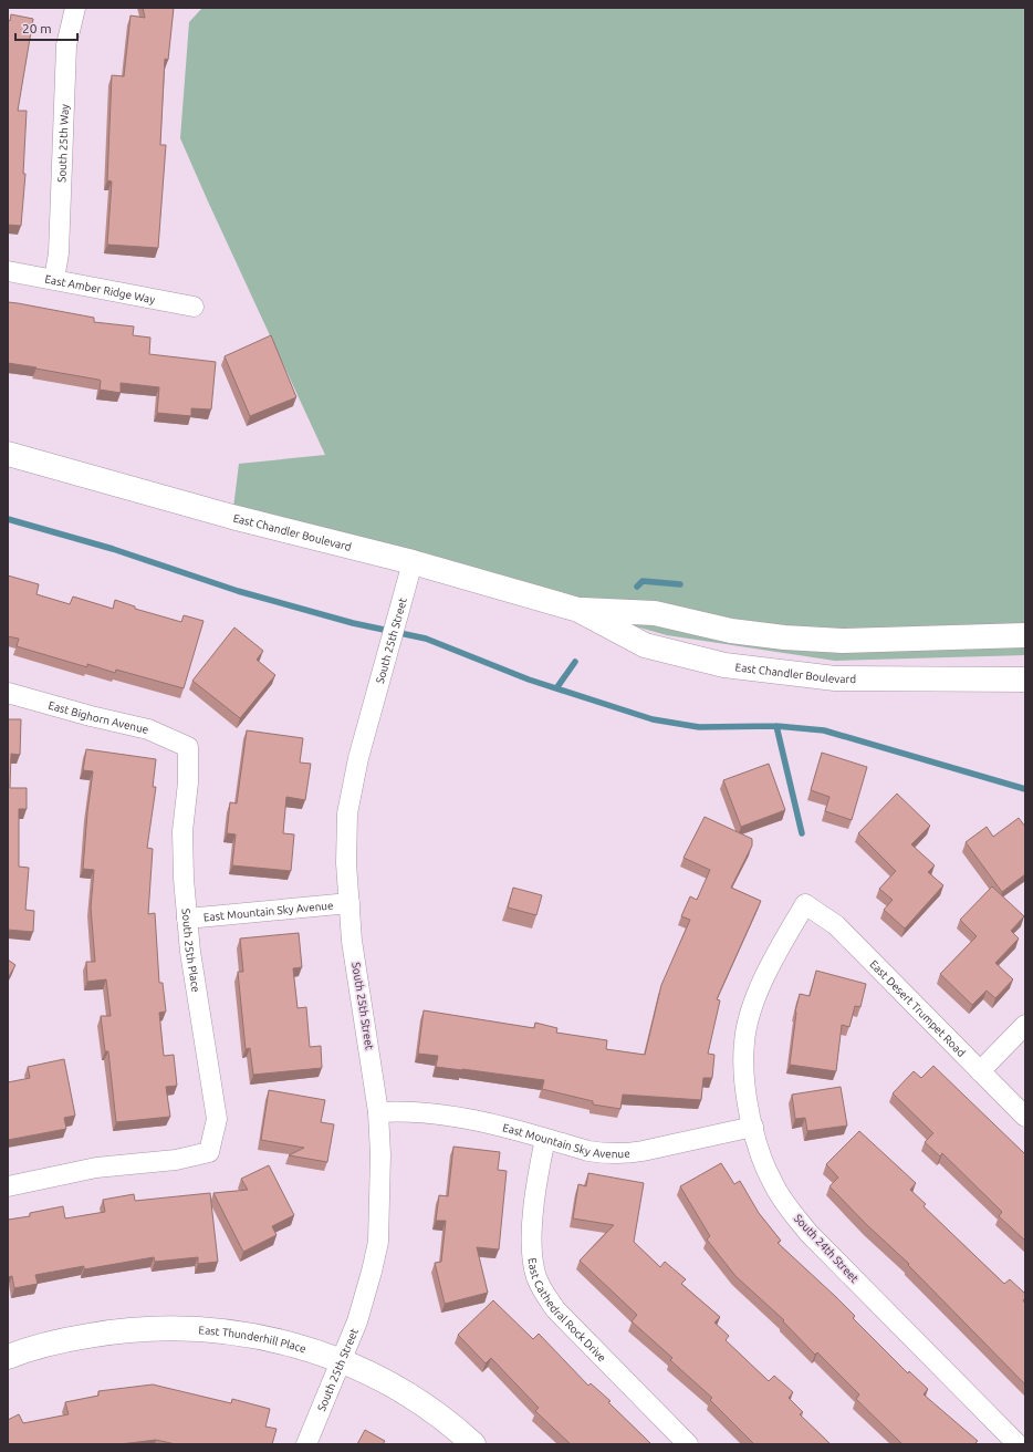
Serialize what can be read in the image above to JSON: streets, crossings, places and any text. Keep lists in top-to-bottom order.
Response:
{
  "streets": {
    "main road": ["East Chandler Boulevard", "East Thunderhill Place"],
    "street": [
      "South 25th Way",
      "East Amber Ridge Way",
      "South 25th Street",
      "East Bighorn Avenue",
      "East Mountain Sky Avenue",
      "South 25th Place",
      "East Desert Trumpet Road",
      "South 24th Street",
      "East Cathedral Rock Drive"
    ]
  },
  "crossings": [
    ["South 25th Way", "East Amber Ridge Way"],
    ["East Chandler Boulevard", "South 25th Street"],
    ["South 25th Street", "East Mountain Sky Avenue"],
    ["South 25th Street", "East Thunderhill Place"],
    ["East Bighorn Avenue", "South 25th Place"],
    ["East Mountain Sky Avenue", "South 25th Place"],
    ["East Mountain Sky Avenue", "South 24th Street"],
    ["East Mountain Sky Avenue", "East Cathedral Rock Drive"],
    ["East Desert Trumpet Road", "South 24th Street"]
  ],
  "scale_bar": "20 m"
}
